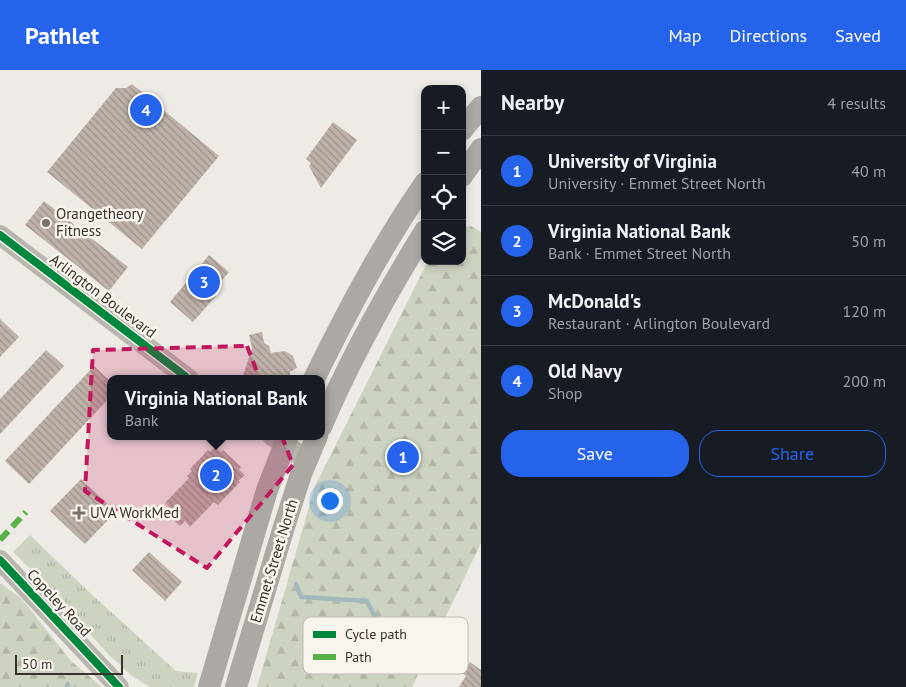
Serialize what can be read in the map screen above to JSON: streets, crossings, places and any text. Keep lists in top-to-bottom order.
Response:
{
  "streets": {
    "main road": ["Emmet Street North"],
    "street": ["Arlington Boulevard", "Copeley Road"]
  },
  "places": {
    "other": ["Orangetheory Fitness"],
    "health": ["UVA WorkMed"]
  },
  "legend": ["Cycle path", "Path"],
  "scale_bar": "50 m",
  "page": {
    "header": "Pathlet",
    "nav": ["Map", "Directions", "Saved"],
    "heading": ["Nearby", "4 results"],
    "map_buttons": ["+", "−"],
    "pins": [
      "4",
      "3",
      "1",
      "2"
    ],
    "list": [
      {
        "mark": "1",
        "name": "University of Virginia",
        "note": "University · Emmet Street North",
        "value": "40 m"
      },
      {
        "mark": "2",
        "name": "Virginia National Bank",
        "note": "Bank · Emmet Street North",
        "value": "50 m"
      },
      {
        "mark": "3",
        "name": "McDonald's",
        "note": "Restaurant · Arlington Boulevard",
        "value": "120 m"
      },
      {
        "mark": "4",
        "name": "Old Navy",
        "note": "Shop",
        "value": "200 m"
      }
    ],
    "popup": ["Virginia National Bank", "Bank"],
    "buttons": ["Save", "Share"],
    "scale": "50 m"
  }
}
